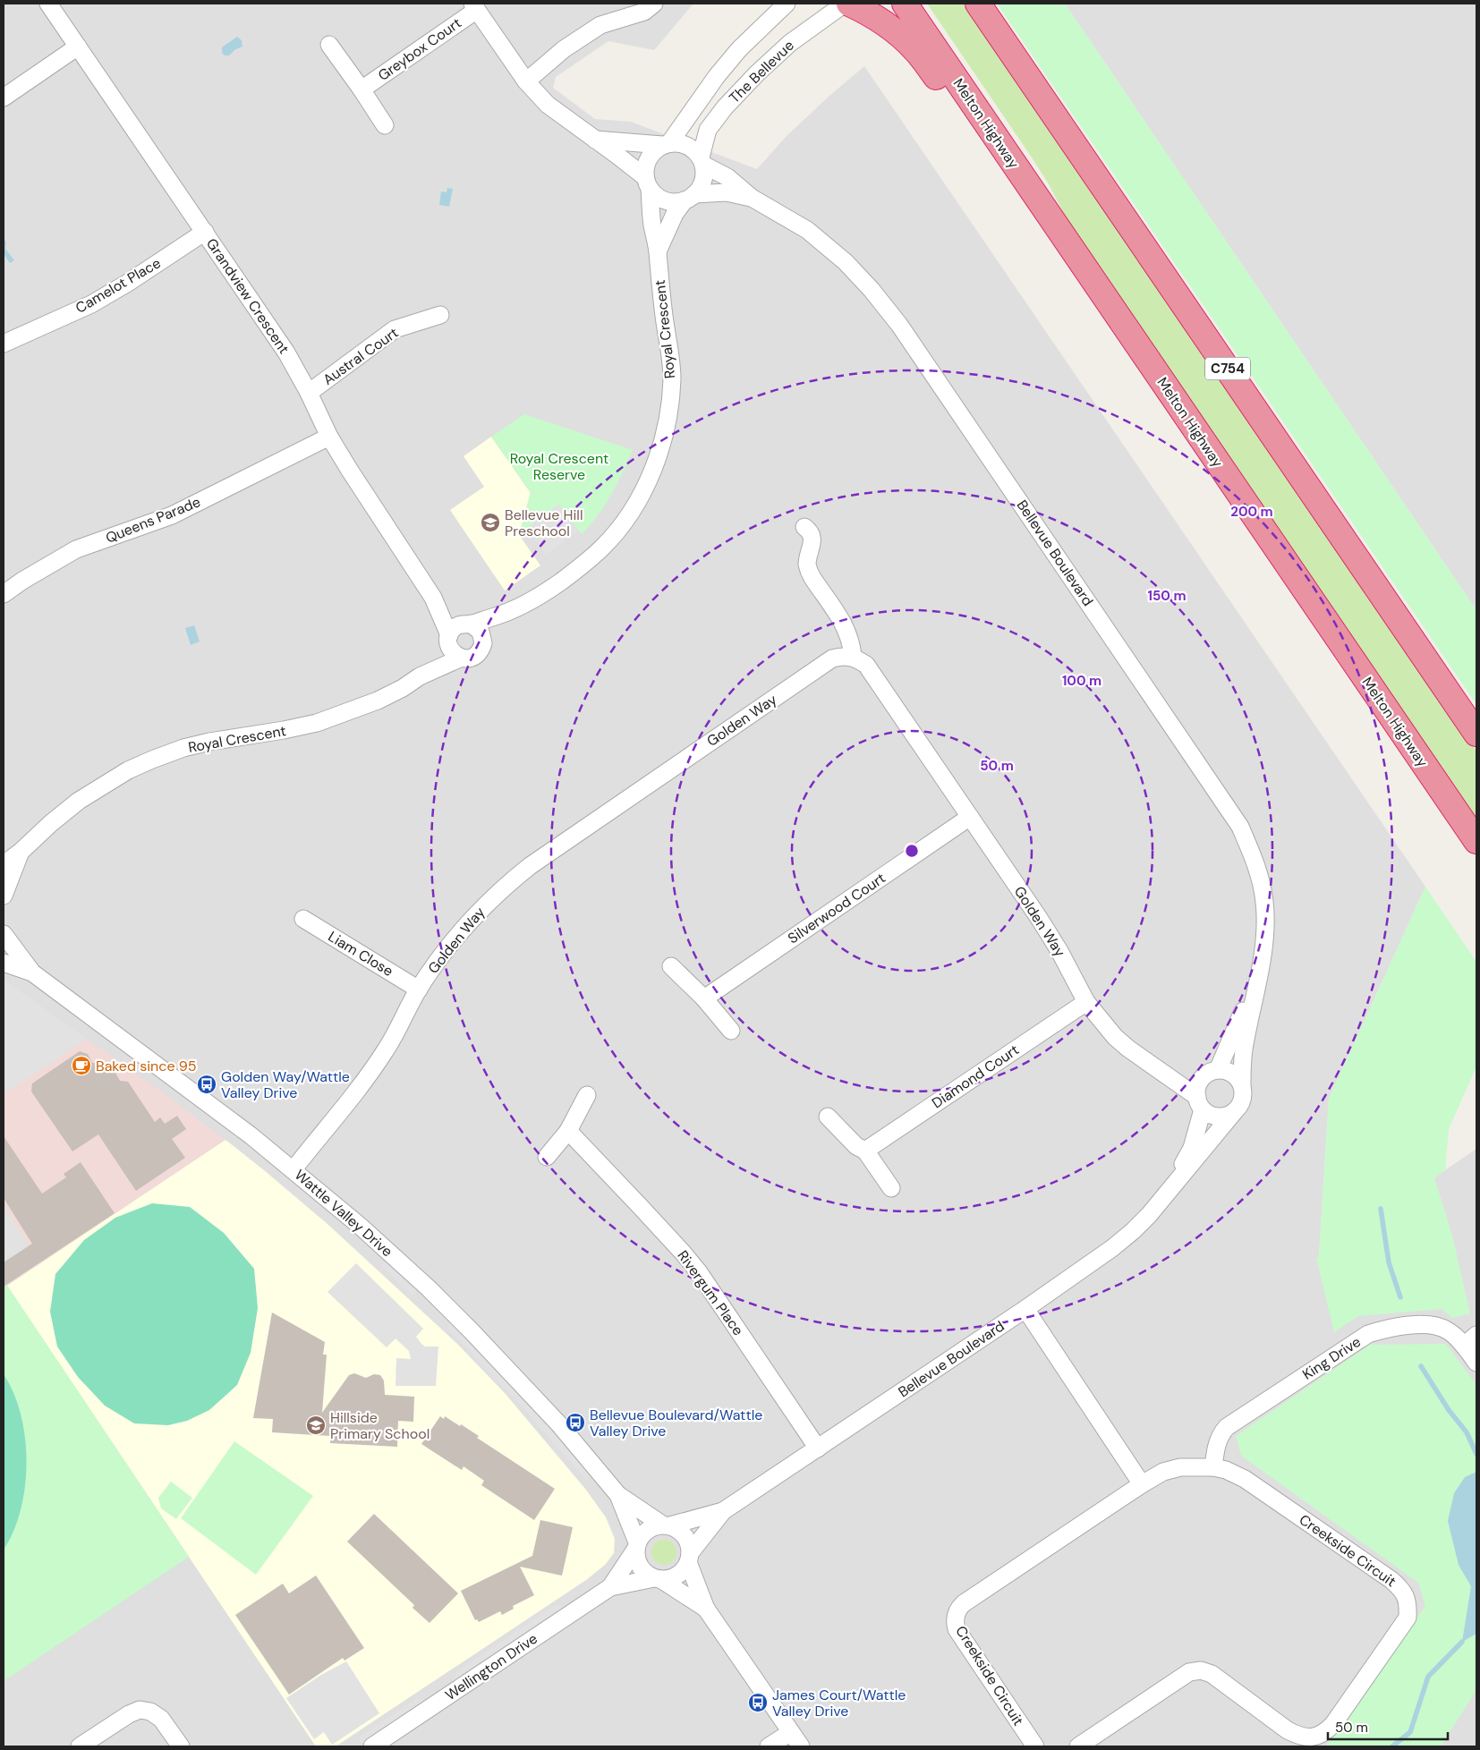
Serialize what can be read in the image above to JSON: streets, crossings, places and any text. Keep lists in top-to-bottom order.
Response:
{
  "streets": {
    "highway": ["Melton Highway", "C754"],
    "street": [
      "Greybox Court",
      "The Bellevue",
      "Camelot Place",
      "Grandview Crescent",
      "Royal Crescent",
      "Austral Court",
      "Queens Parade",
      "Bellevue Boulevard",
      "Golden Way",
      "Silverwood Court",
      "Liam Close",
      "Diamond Court",
      "Wattle Valley Drive",
      "Rivergum Place",
      "King Drive",
      "Creekside Circuit",
      "Wellington Drive"
    ]
  },
  "crossings": [
    ["The Bellevue", "Royal Crescent"],
    ["The Bellevue", "Bellevue Boulevard"],
    ["Camelot Place", "Grandview Crescent"],
    ["Grandview Crescent", "Royal Crescent"],
    ["Grandview Crescent", "Austral Court"],
    ["Grandview Crescent", "Queens Parade"],
    ["Royal Crescent", "Bellevue Boulevard"],
    ["Bellevue Boulevard", "Golden Way"],
    ["Bellevue Boulevard", "Wattle Valley Drive"],
    ["Bellevue Boulevard", "Rivergum Place"],
    ["Bellevue Boulevard", "Wellington Drive"],
    ["Golden Way", "Silverwood Court"],
    ["Golden Way", "Liam Close"],
    ["Golden Way", "Diamond Court"],
    ["Golden Way", "Wattle Valley Drive"],
    ["Wattle Valley Drive", "Wellington Drive"],
    ["King Drive", "Creekside Circuit"]
  ],
  "parks": ["Royal Crescent Reserve"],
  "places": {
    "school or university": ["Bellevue Hill Preschool", "Hillside Primary School"],
    "cafe": ["Baked since 95"],
    "bus stop": ["Golden Way/Wattle Valley Drive", "Bellevue Boulevard/Wattle Valley Drive", "James Court/Wattle Valley Drive"]
  },
  "scale_bar": "50 m",
  "rings": [
    "200 m",
    "150 m",
    "100 m",
    "50 m"
  ]
}
